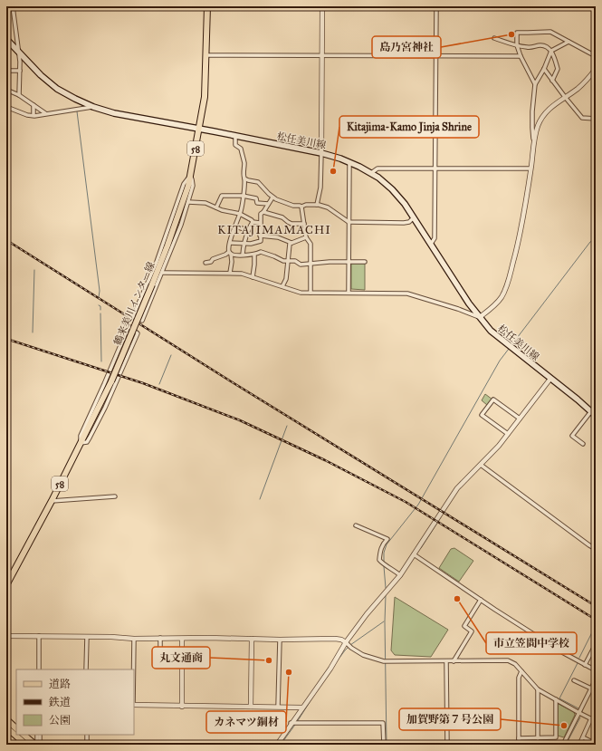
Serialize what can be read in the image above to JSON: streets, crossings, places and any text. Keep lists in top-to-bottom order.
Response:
{
  "streets": {
    "main road": ["松任美川線", "58", "鶴来美川インター線"]
  },
  "crossings": [
    ["松任美川線", "鶴来美川インター線"]
  ],
  "districts": ["KITAJIMAMACHI"],
  "places": [
    "島乃宮神社",
    "Kitajima-Kamo Jinja Shrine",
    "市立笠間中学校",
    "丸文通商",
    "カネマツ鋼材",
    "加賀野第７号公園"
  ],
  "legend": ["道路", "鉄道", "公園"]
}
